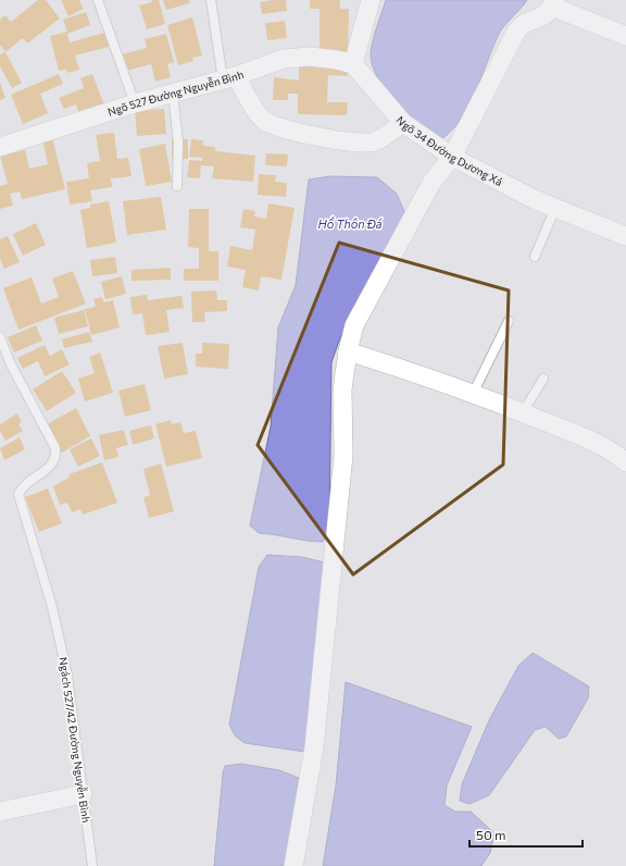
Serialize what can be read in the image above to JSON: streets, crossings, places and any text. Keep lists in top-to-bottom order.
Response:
{
  "streets": {
    "street": ["Ngõ 527 Đường Nguyễn Bình", "Ngõ 34 Đường Dương Xá"],
    "lane": ["Ngách 527/42 Đường Nguyễn Bình"]
  },
  "crossings": [
    ["Ngõ 527 Đường Nguyễn Bình", "Ngõ 34 Đường Dương Xá"]
  ],
  "water": ["Hồ Thôn Đá"],
  "scale_bar": "50 m"
}
